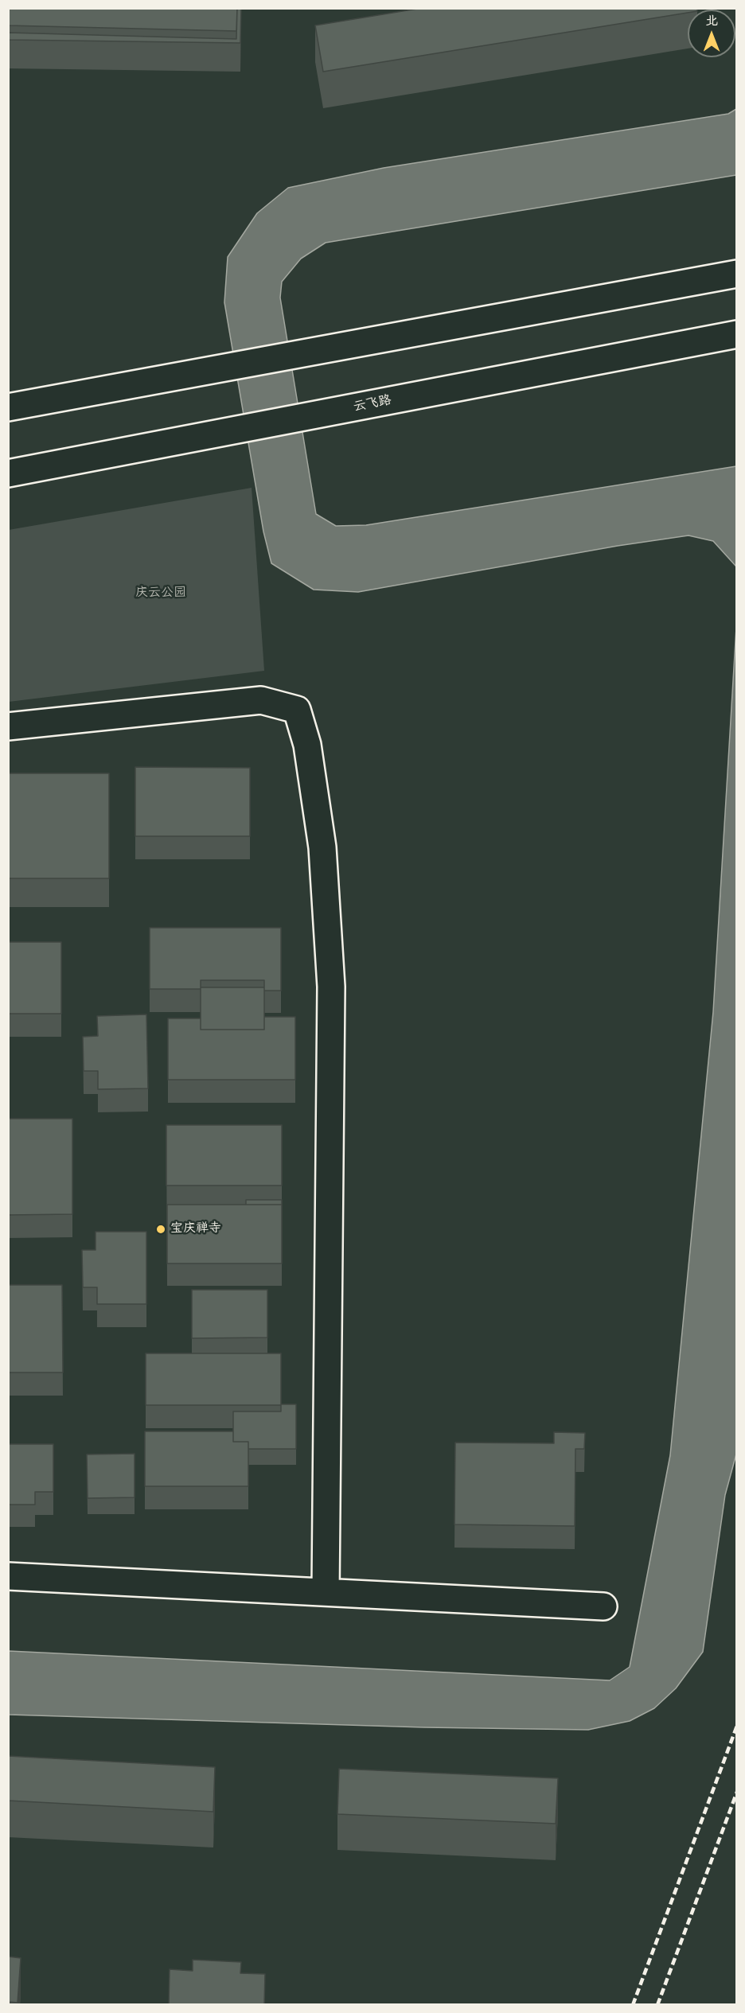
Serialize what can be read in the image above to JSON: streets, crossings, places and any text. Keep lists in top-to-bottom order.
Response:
{
  "streets": {
    "street": ["云飞路"]
  },
  "parks": ["庆云公园"],
  "places": ["宝庆禅寺"],
  "north": "top"
}
